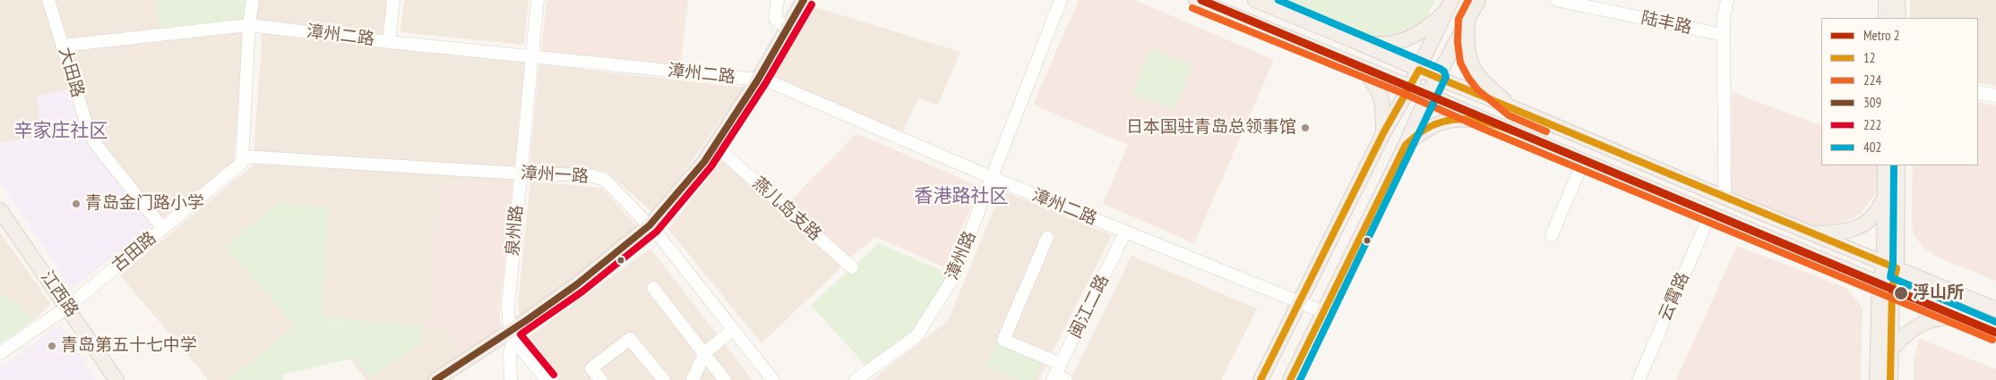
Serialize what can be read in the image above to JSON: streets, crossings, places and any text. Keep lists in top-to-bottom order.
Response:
{
  "streets": {
    "main road": ["江西路"],
    "street": [
      "陆丰路",
      "漳州二路",
      "大田路",
      "漳州一路",
      "燕儿岛支路",
      "泉州路",
      "古田路",
      "漳州路",
      "云霄路",
      "闽江二路"
    ]
  },
  "crossings": [
    ["漳州二路", "大田路"],
    ["漳州二路", "泉州路"],
    ["漳州二路", "漳州路"],
    ["漳州二路", "闽江二路"],
    ["大田路", "古田路"],
    ["漳州一路", "泉州路"],
    ["漳州一路", "古田路"],
    ["古田路", "江西路"]
  ],
  "districts": ["辛家庄社区", "香港路社区"],
  "places": [
    "日本国驻青岛总领事馆",
    "青岛金门路小学",
    "浮山所",
    "青岛第五十七中学"
  ],
  "lines": [
    "metro line 2",
    "transit line 224",
    "transit line 309",
    "transit line 402",
    "transit line 222",
    "transit line 12"
  ],
  "legend": [
    "Metro 2",
    "12",
    "224",
    "309",
    "222",
    "402"
  ]
}
